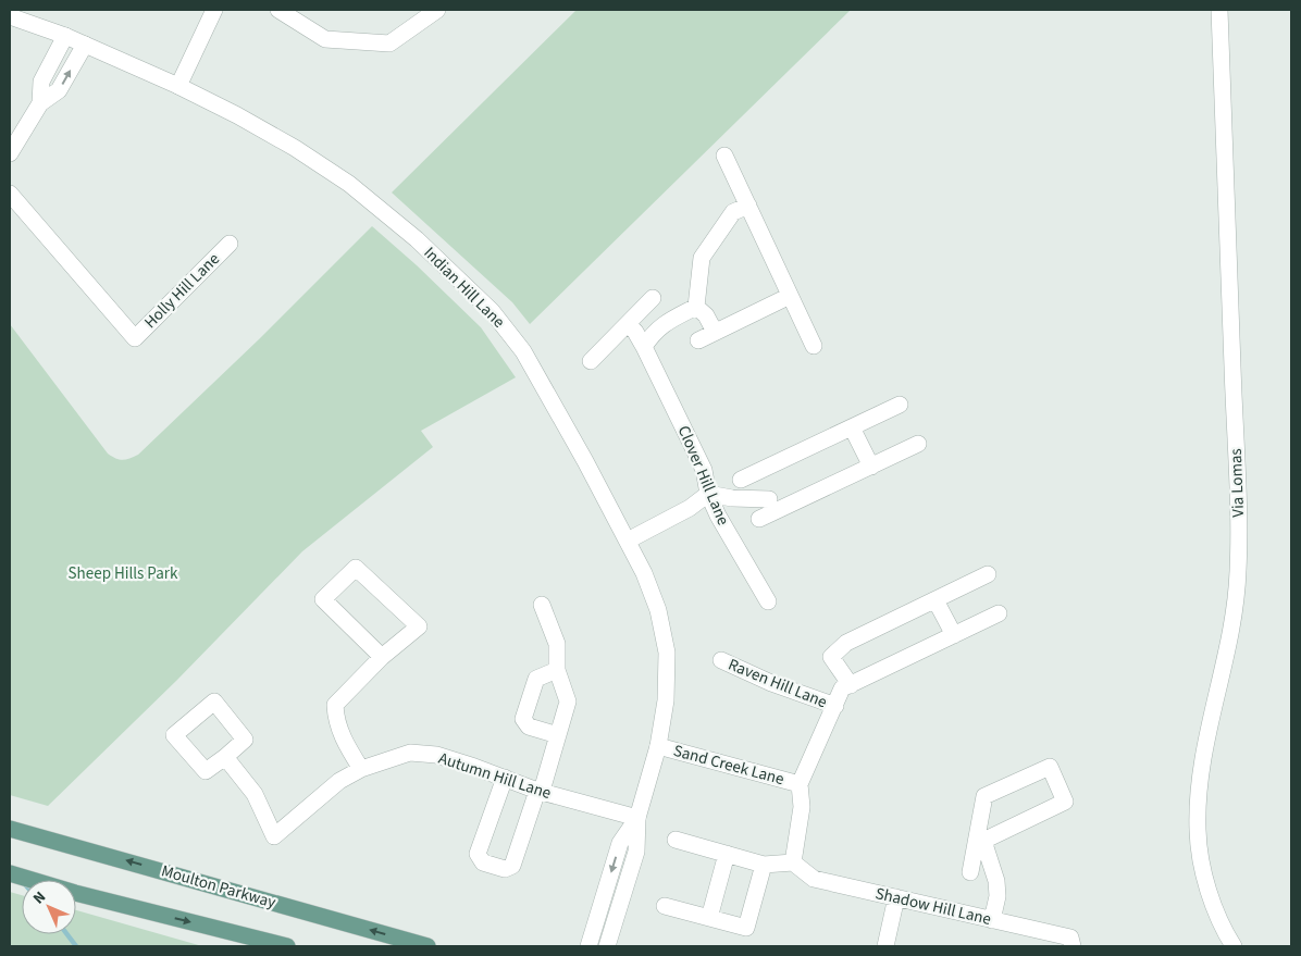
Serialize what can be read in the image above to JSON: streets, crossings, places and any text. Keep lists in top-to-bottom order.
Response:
{
  "streets": {
    "main road": ["Moulton Parkway"],
    "street": [
      "Indian Hill Lane",
      "Holly Hill Lane",
      "Clover Hill Lane",
      "Via Lomas",
      "Raven Hill Lane",
      "Sand Creek Lane",
      "Autumn Hill Lane",
      "Shadow Hill Lane"
    ]
  },
  "crossings": [
    ["Indian Hill Lane", "Sand Creek Lane"],
    ["Indian Hill Lane", "Autumn Hill Lane"]
  ],
  "parks": ["Sheep Hills Park"],
  "north": "top left"
}
